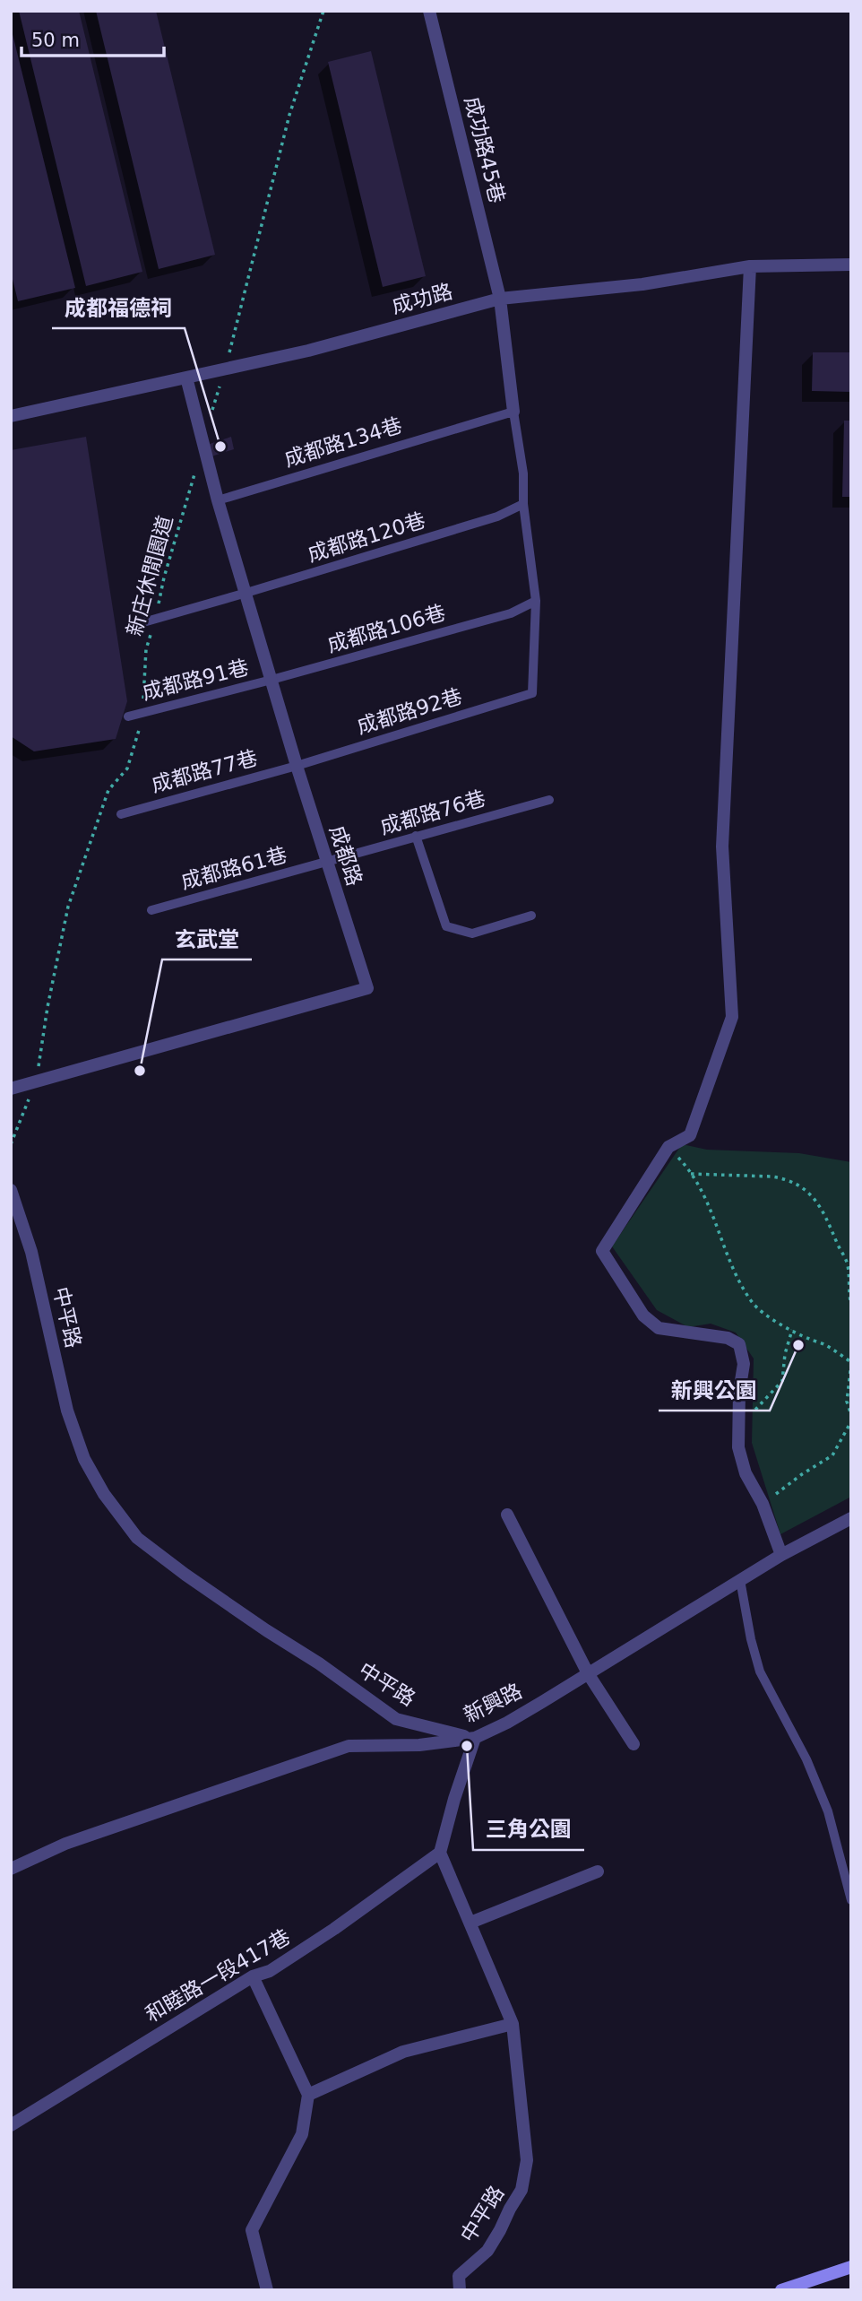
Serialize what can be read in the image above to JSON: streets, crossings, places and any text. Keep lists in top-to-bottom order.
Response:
{
  "streets": {
    "street": [
      "成功路45巷",
      "成功路",
      "成都路",
      "中平路",
      "新興路",
      "和睦路一段417巷"
    ],
    "lane": [
      "成都路134巷",
      "成都路120巷",
      "成都路106巷",
      "成都路91巷",
      "成都路92巷",
      "成都路77巷",
      "成都路76巷",
      "成都路61巷"
    ],
    "path": ["新庄休閒園道"]
  },
  "crossings": [
    ["成功路45巷", "成功路"],
    ["成功路45巷", "成都路134巷"],
    ["成功路", "成都路"],
    ["成都路134巷", "成都路"],
    ["成都路120巷", "新庄休閒園道"],
    ["成都路120巷", "成都路"],
    ["新庄休閒園道", "成都路91巷"],
    ["新庄休閒園道", "成都路"],
    ["成都路106巷", "成都路91巷"],
    ["成都路106巷", "成都路92巷"],
    ["成都路106巷", "成都路"],
    ["成都路91巷", "成都路"],
    ["成都路92巷", "成都路77巷"],
    ["成都路92巷", "成都路"],
    ["成都路77巷", "成都路"],
    ["成都路76巷", "成都路"],
    ["成都路76巷", "成都路61巷"],
    ["成都路", "成都路61巷"],
    ["中平路", "新興路"],
    ["中平路", "和睦路一段417巷"]
  ],
  "places": [
    "成都福德祠",
    "玄武堂",
    "新興公園",
    "三角公園"
  ],
  "scale_bar": "50 m"
}
